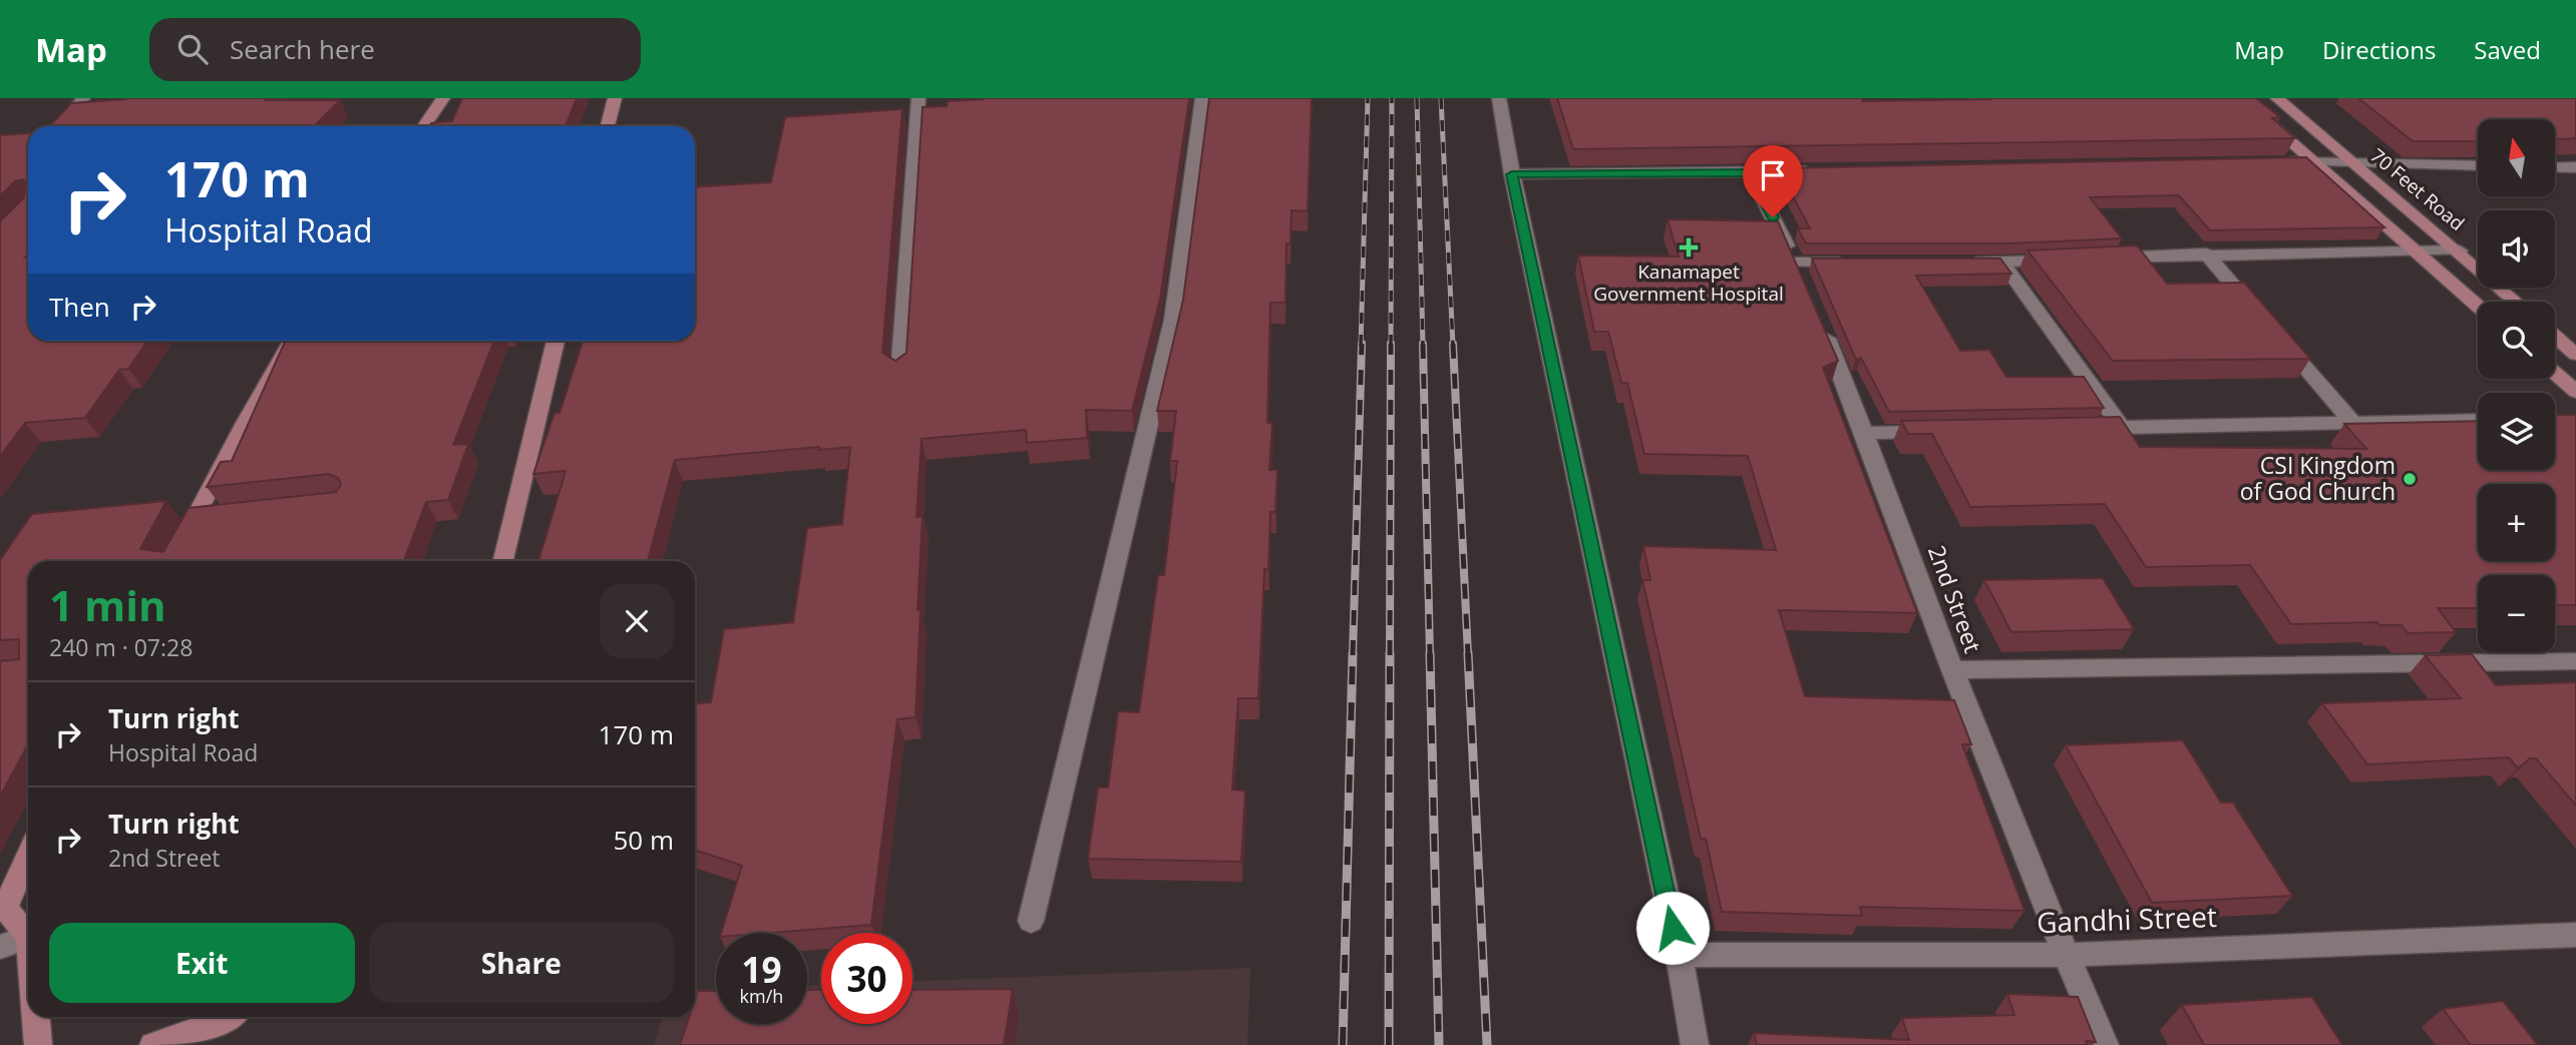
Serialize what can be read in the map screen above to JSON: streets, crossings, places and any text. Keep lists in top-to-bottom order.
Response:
{
  "streets": {
    "main road": ["70 Feet Road"],
    "street": ["2nd Street", "Gandhi Street"]
  },
  "crossings": [
    ["2nd Street", "Gandhi Street"]
  ],
  "places": {
    "health": ["Kanamapet Government Hospital"],
    "other": ["CSI Kingdom of God Church"]
  },
  "north": "top",
  "page": {
    "header": "Map",
    "search": "Search here",
    "nav": ["Map", "Directions", "Saved"],
    "map_buttons": ["+", "−"],
    "turn": ["170 m", "Hospital Road"],
    "then": "Then",
    "heading": ["1 min", "240 m · 07:28"],
    "list": [
      {
        "name": "Turn right",
        "note": "Hospital Road",
        "value": "170 m"
      },
      {
        "name": "Turn right",
        "note": "2nd Street",
        "value": "50 m"
      }
    ],
    "buttons": ["Exit", "Share"],
    "speed": "19 km/h",
    "limit": "30"
  }
}
